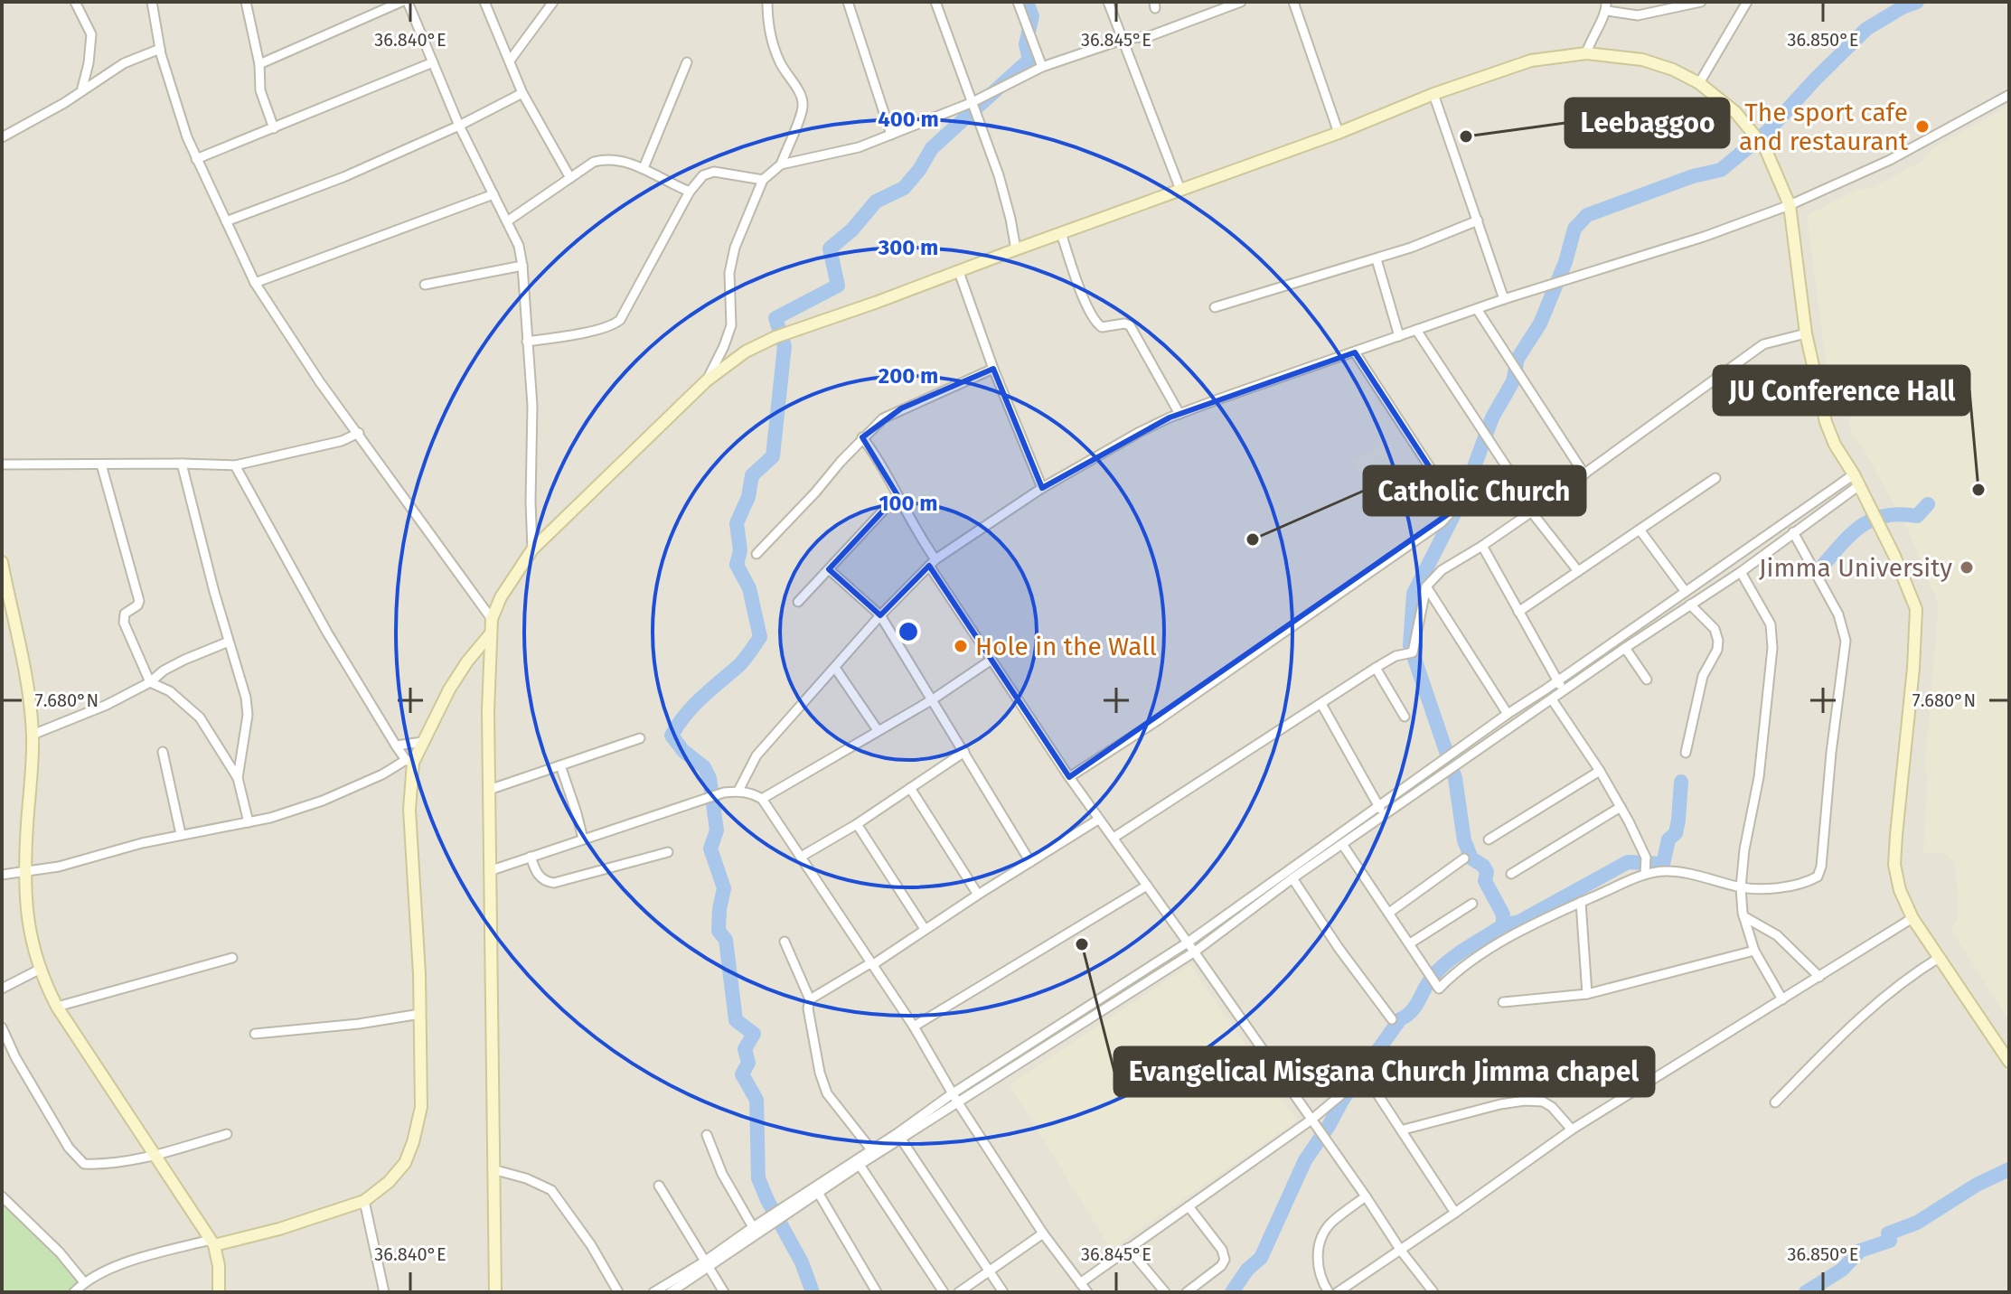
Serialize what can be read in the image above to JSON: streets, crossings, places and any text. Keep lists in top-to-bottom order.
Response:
{
  "places": [
    "The sport cafe and restaurant",
    "Leebaggoo",
    "JU Conference Hall",
    "Catholic Church",
    "Jimma University",
    "Hole in the Wall",
    "Evangelical Misgana Church Jimma chapel"
  ],
  "coordinates": [
    "36.840°E",
    "36.845°E",
    "36.850°E",
    "7.680°N"
  ],
  "rings": [
    "400 m",
    "300 m",
    "200 m",
    "100 m"
  ]
}
